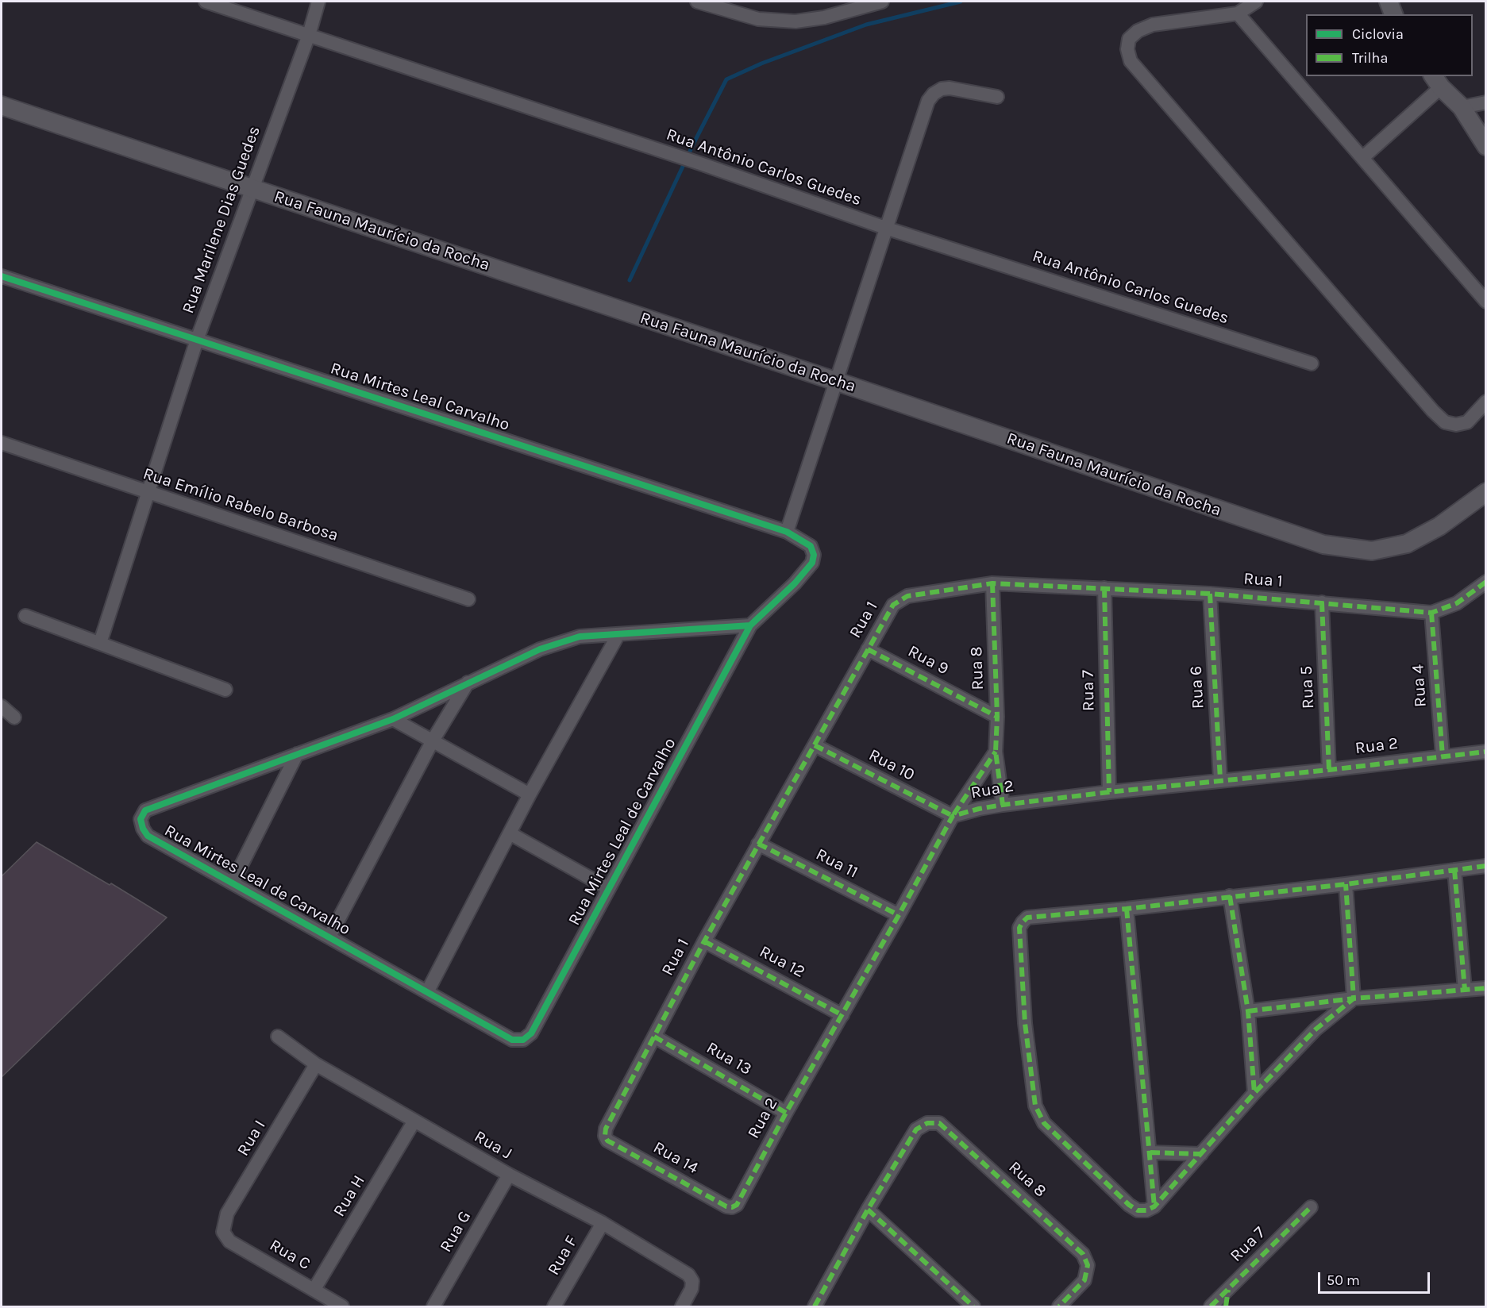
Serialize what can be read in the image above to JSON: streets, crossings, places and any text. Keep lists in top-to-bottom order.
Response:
{
  "streets": {
    "street": [
      "Rua Antônio Carlos Guedes",
      "Rua Marilene Dias Guedes",
      "Rua Fauna Maurício da Rocha",
      "Rua Mirtes Leal Carvalho",
      "Rua Emílio Rabelo Barbosa",
      "Rua 1",
      "Rua 9",
      "Rua 8",
      "Rua 4",
      "Rua 6",
      "Rua 5",
      "Rua 7",
      "Rua 2",
      "Rua 10",
      "Rua Mirtes Leal de Carvalho",
      "Rua 11",
      "Rua 12",
      "Rua 13",
      "Rua I",
      "Rua J",
      "Rua 14",
      "Rua H",
      "Rua G",
      "Rua C",
      "Rua F"
    ]
  },
  "crossings": [
    ["Rua Antônio Carlos Guedes", "Rua Marilene Dias Guedes"],
    ["Rua Marilene Dias Guedes", "Rua Fauna Maurício da Rocha"],
    ["Rua Marilene Dias Guedes", "Rua Mirtes Leal Carvalho"],
    ["Rua Marilene Dias Guedes", "Rua Emílio Rabelo Barbosa"],
    ["Rua Mirtes Leal Carvalho", "Rua Mirtes Leal de Carvalho"],
    ["Rua 1", "Rua 9"],
    ["Rua 1", "Rua 8"],
    ["Rua 1", "Rua 4"],
    ["Rua 1", "Rua 6"],
    ["Rua 1", "Rua 5"],
    ["Rua 1", "Rua 7"],
    ["Rua 1", "Rua 10"],
    ["Rua 1", "Rua 11"],
    ["Rua 1", "Rua 12"],
    ["Rua 1", "Rua 13"],
    ["Rua 1", "Rua 14"],
    ["Rua 9", "Rua 8"],
    ["Rua 8", "Rua 2"],
    ["Rua 4", "Rua 2"],
    ["Rua 6", "Rua 2"],
    ["Rua 5", "Rua 2"],
    ["Rua 7", "Rua 2"],
    ["Rua 2", "Rua 10"],
    ["Rua 2", "Rua 11"],
    ["Rua 2", "Rua 12"],
    ["Rua 2", "Rua 13"],
    ["Rua 2", "Rua 14"],
    ["Rua I", "Rua J"],
    ["Rua I", "Rua C"],
    ["Rua J", "Rua H"],
    ["Rua J", "Rua G"],
    ["Rua J", "Rua F"],
    ["Rua H", "Rua C"]
  ],
  "legend": ["Ciclovia", "Trilha"],
  "scale_bar": "50 m"
}
